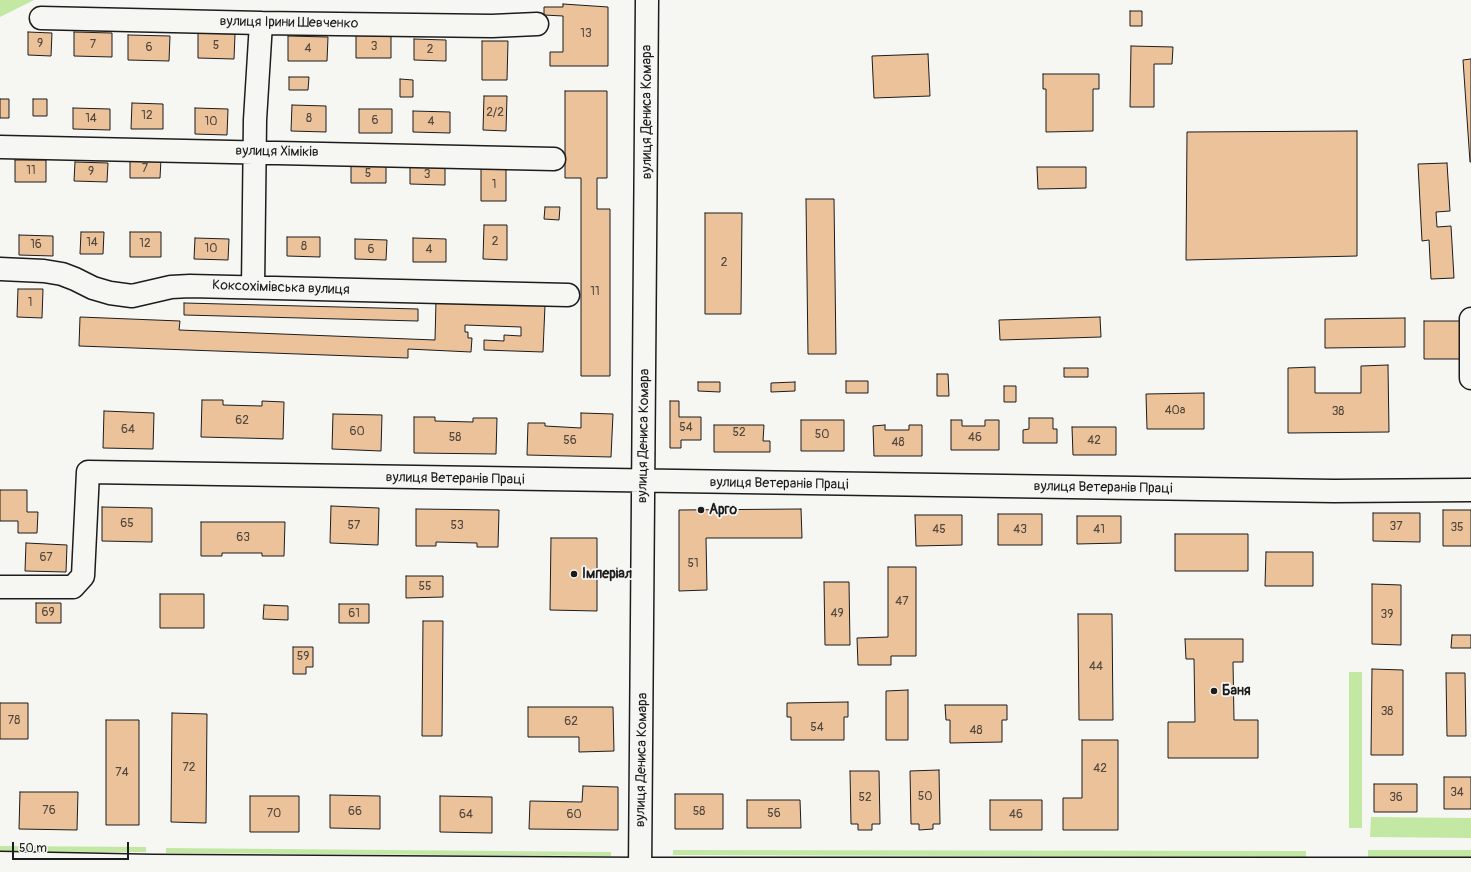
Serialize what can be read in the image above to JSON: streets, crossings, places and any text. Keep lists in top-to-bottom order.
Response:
{
  "streets": {
    "street": [
      "вулиця Ірини Шевченко",
      "вулиця Дениса Комара",
      "вулиця Хіміків",
      "Коксохімівська вулиця",
      "вулиця Ветеранів Праці"
    ]
  },
  "crossings": [
    ["вулиця Дениса Комара", "вулиця Ветеранів Праці"]
  ],
  "places": ["Арго", "Імперіал", "Баня"],
  "house_numbers": [
    "13",
    "9",
    "7",
    "5",
    "3",
    "6",
    "4",
    "2",
    "2/2",
    "12",
    "14",
    "8",
    "6",
    "10",
    "4",
    "7",
    "11",
    "9",
    "5",
    "3",
    "1",
    "2",
    "14",
    "12",
    "16",
    "8",
    "10",
    "6",
    "4",
    "2",
    "11",
    "1",
    "40а",
    "38",
    "62",
    "54",
    "64",
    "60",
    "52",
    "50",
    "58",
    "46",
    "56",
    "42",
    "48",
    "65",
    "57",
    "53",
    "37",
    "35",
    "45",
    "43",
    "41",
    "63",
    "67",
    "51",
    "55",
    "47",
    "69",
    "61",
    "49",
    "39",
    "59",
    "44",
    "38",
    "78",
    "62",
    "54",
    "48",
    "72",
    "42",
    "74",
    "34",
    "50",
    "52",
    "36",
    "76",
    "66",
    "58",
    "70",
    "56",
    "64",
    "60",
    "46"
  ],
  "scale_bar": "50 m"
}
